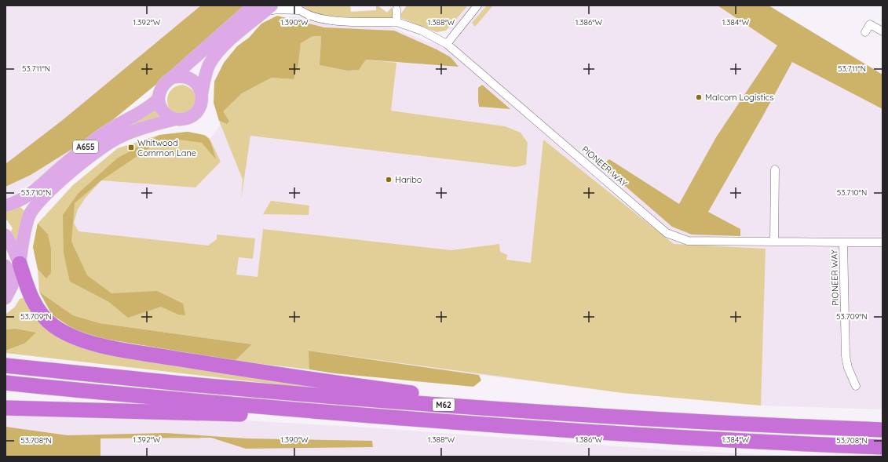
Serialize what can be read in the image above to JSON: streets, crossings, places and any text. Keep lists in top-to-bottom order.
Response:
{
  "streets": {
    "highway": ["M62"],
    "main road": ["A655"],
    "street": ["PIONEER WAY"]
  },
  "crossings": [
    ["A655", "PIONEER WAY"],
    ["A655", "M62"]
  ],
  "places": {
    "other": ["Malcom Logistics", "Haribo"],
    "transit": ["Whitwood Common Lane"]
  },
  "coordinates": [
    "1.392°W",
    "1.390°W",
    "1.388°W",
    "1.386°W",
    "1.384°W",
    "53.711°N",
    "53.710°N",
    "53.709°N",
    "53.708°N"
  ]
}
